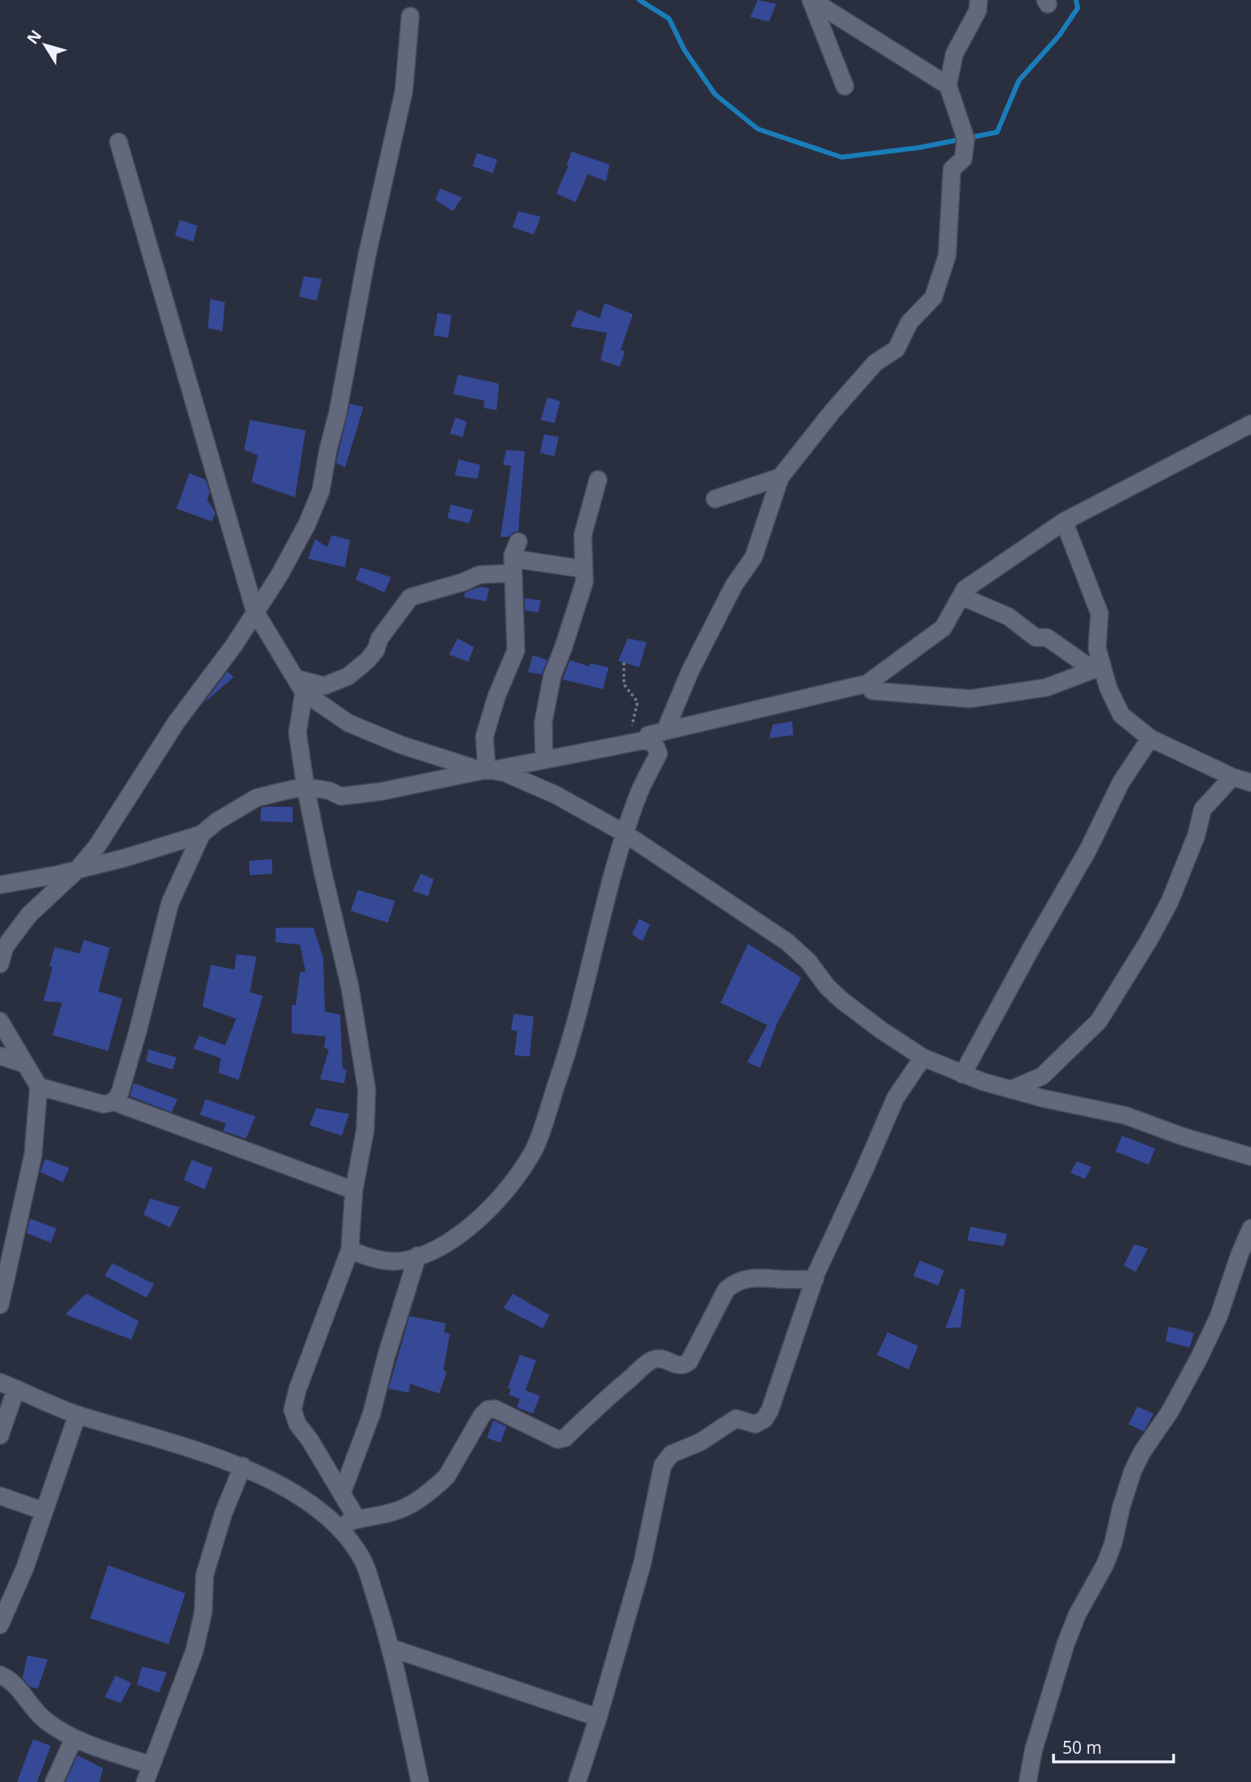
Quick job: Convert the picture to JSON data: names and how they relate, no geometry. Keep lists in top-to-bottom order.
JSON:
{
  "scale_bar": "50 m",
  "north": "top left"
}
